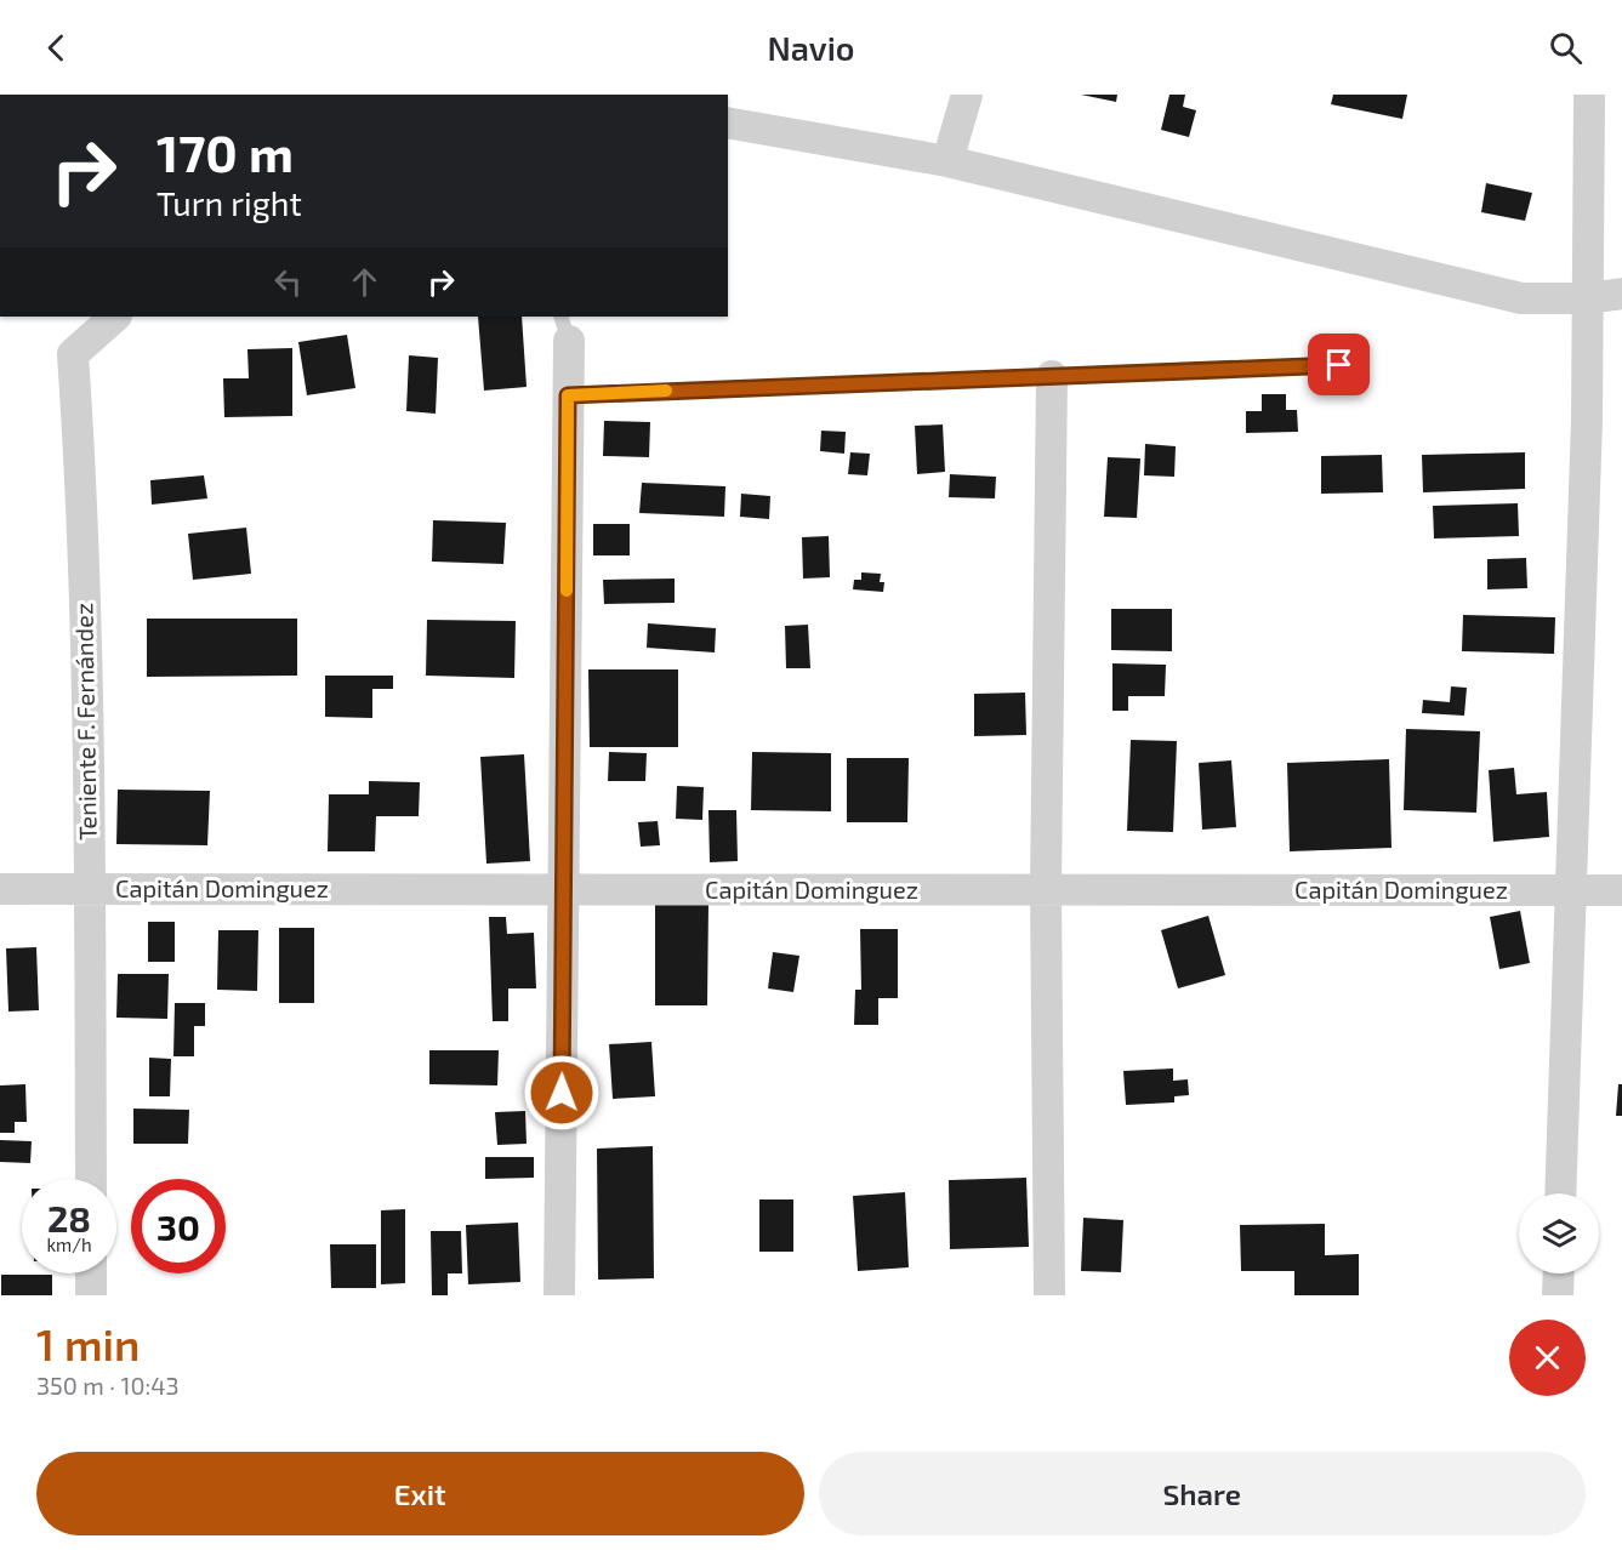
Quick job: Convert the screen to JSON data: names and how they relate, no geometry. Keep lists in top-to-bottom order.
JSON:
{
  "streets": {
    "street": ["Teniente F. Fernández", "Capitán Dominguez"]
  },
  "crossings": [
    ["Teniente F. Fernández", "Capitán Dominguez"]
  ],
  "page": {
    "header": "Navio",
    "turn": ["170 m", "Turn right"],
    "speed": "28 km/h",
    "limit": "30",
    "heading": ["1 min", "350 m · 10:43"],
    "buttons": ["Exit", "Share"]
  }
}
